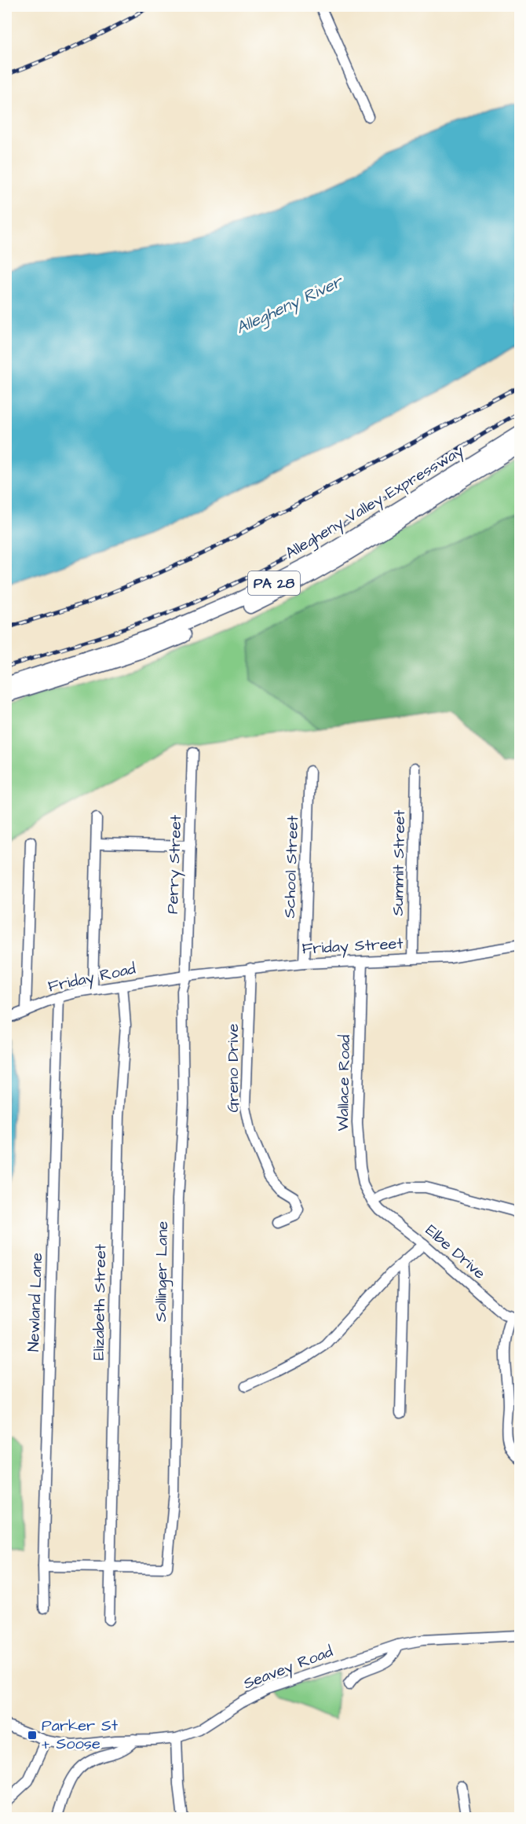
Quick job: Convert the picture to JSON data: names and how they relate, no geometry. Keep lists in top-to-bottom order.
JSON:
{
  "streets": {
    "highway": ["Allegheny Valley Expressway", "PA 28"],
    "street": [
      "Summit Street",
      "Perry Street",
      "School Street",
      "Friday Street",
      "Friday Road",
      "Greno Drive",
      "Wallace Road",
      "Elbe Drive",
      "Sollinger Lane",
      "Newland Lane",
      "Elizabeth Street",
      "Seavey Road"
    ]
  },
  "crossings": [
    ["Summit Street", "Friday Street"],
    ["Perry Street", "Friday Street"],
    ["Perry Street", "Friday Road"],
    ["Perry Street", "Sollinger Lane"],
    ["School Street", "Friday Street"],
    ["Friday Street", "Friday Road"],
    ["Friday Street", "Greno Drive"],
    ["Friday Street", "Wallace Road"],
    ["Friday Street", "Sollinger Lane"],
    ["Friday Road", "Sollinger Lane"],
    ["Friday Road", "Newland Lane"],
    ["Friday Road", "Elizabeth Street"],
    ["Wallace Road", "Elbe Drive"],
    ["Sollinger Lane", "Elizabeth Street"]
  ],
  "water": ["Allegheny River"],
  "places": {
    "transit": ["Parker St + Soose"]
  }
}
